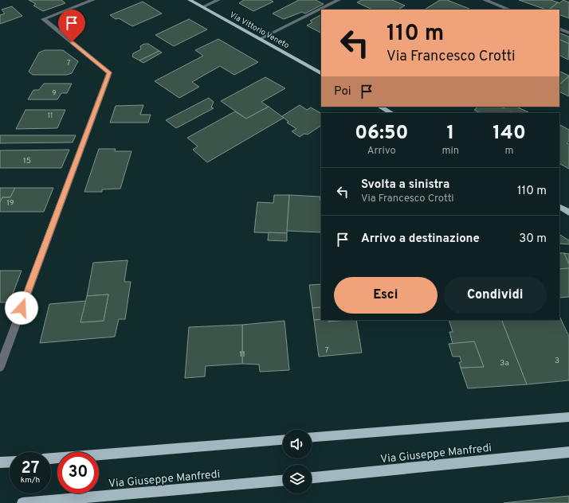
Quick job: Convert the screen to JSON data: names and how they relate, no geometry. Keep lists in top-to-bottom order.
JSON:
{
  "streets": {
    "main road": ["Via Vittorio Veneto", "Via Giuseppe Manfredi"]
  },
  "house_numbers": [
    "7",
    "9",
    "11",
    "15",
    "19",
    "7",
    "11",
    "3",
    "3a"
  ],
  "page": {
    "turn": ["110 m", "Via Francesco Crotti"],
    "then": "Poi",
    "eta": [
      "06:50",
      "Arrivo",
      "1",
      "min",
      "140",
      "m"
    ],
    "list": [
      {
        "name": "Svolta a sinistra",
        "note": "Via Francesco Crotti",
        "value": "110 m"
      },
      {
        "name": "Arrivo a destinazione",
        "value": "30 m"
      }
    ],
    "buttons": ["Esci", "Condividi"],
    "speed": "27 km/h",
    "limit": "30"
  }
}
